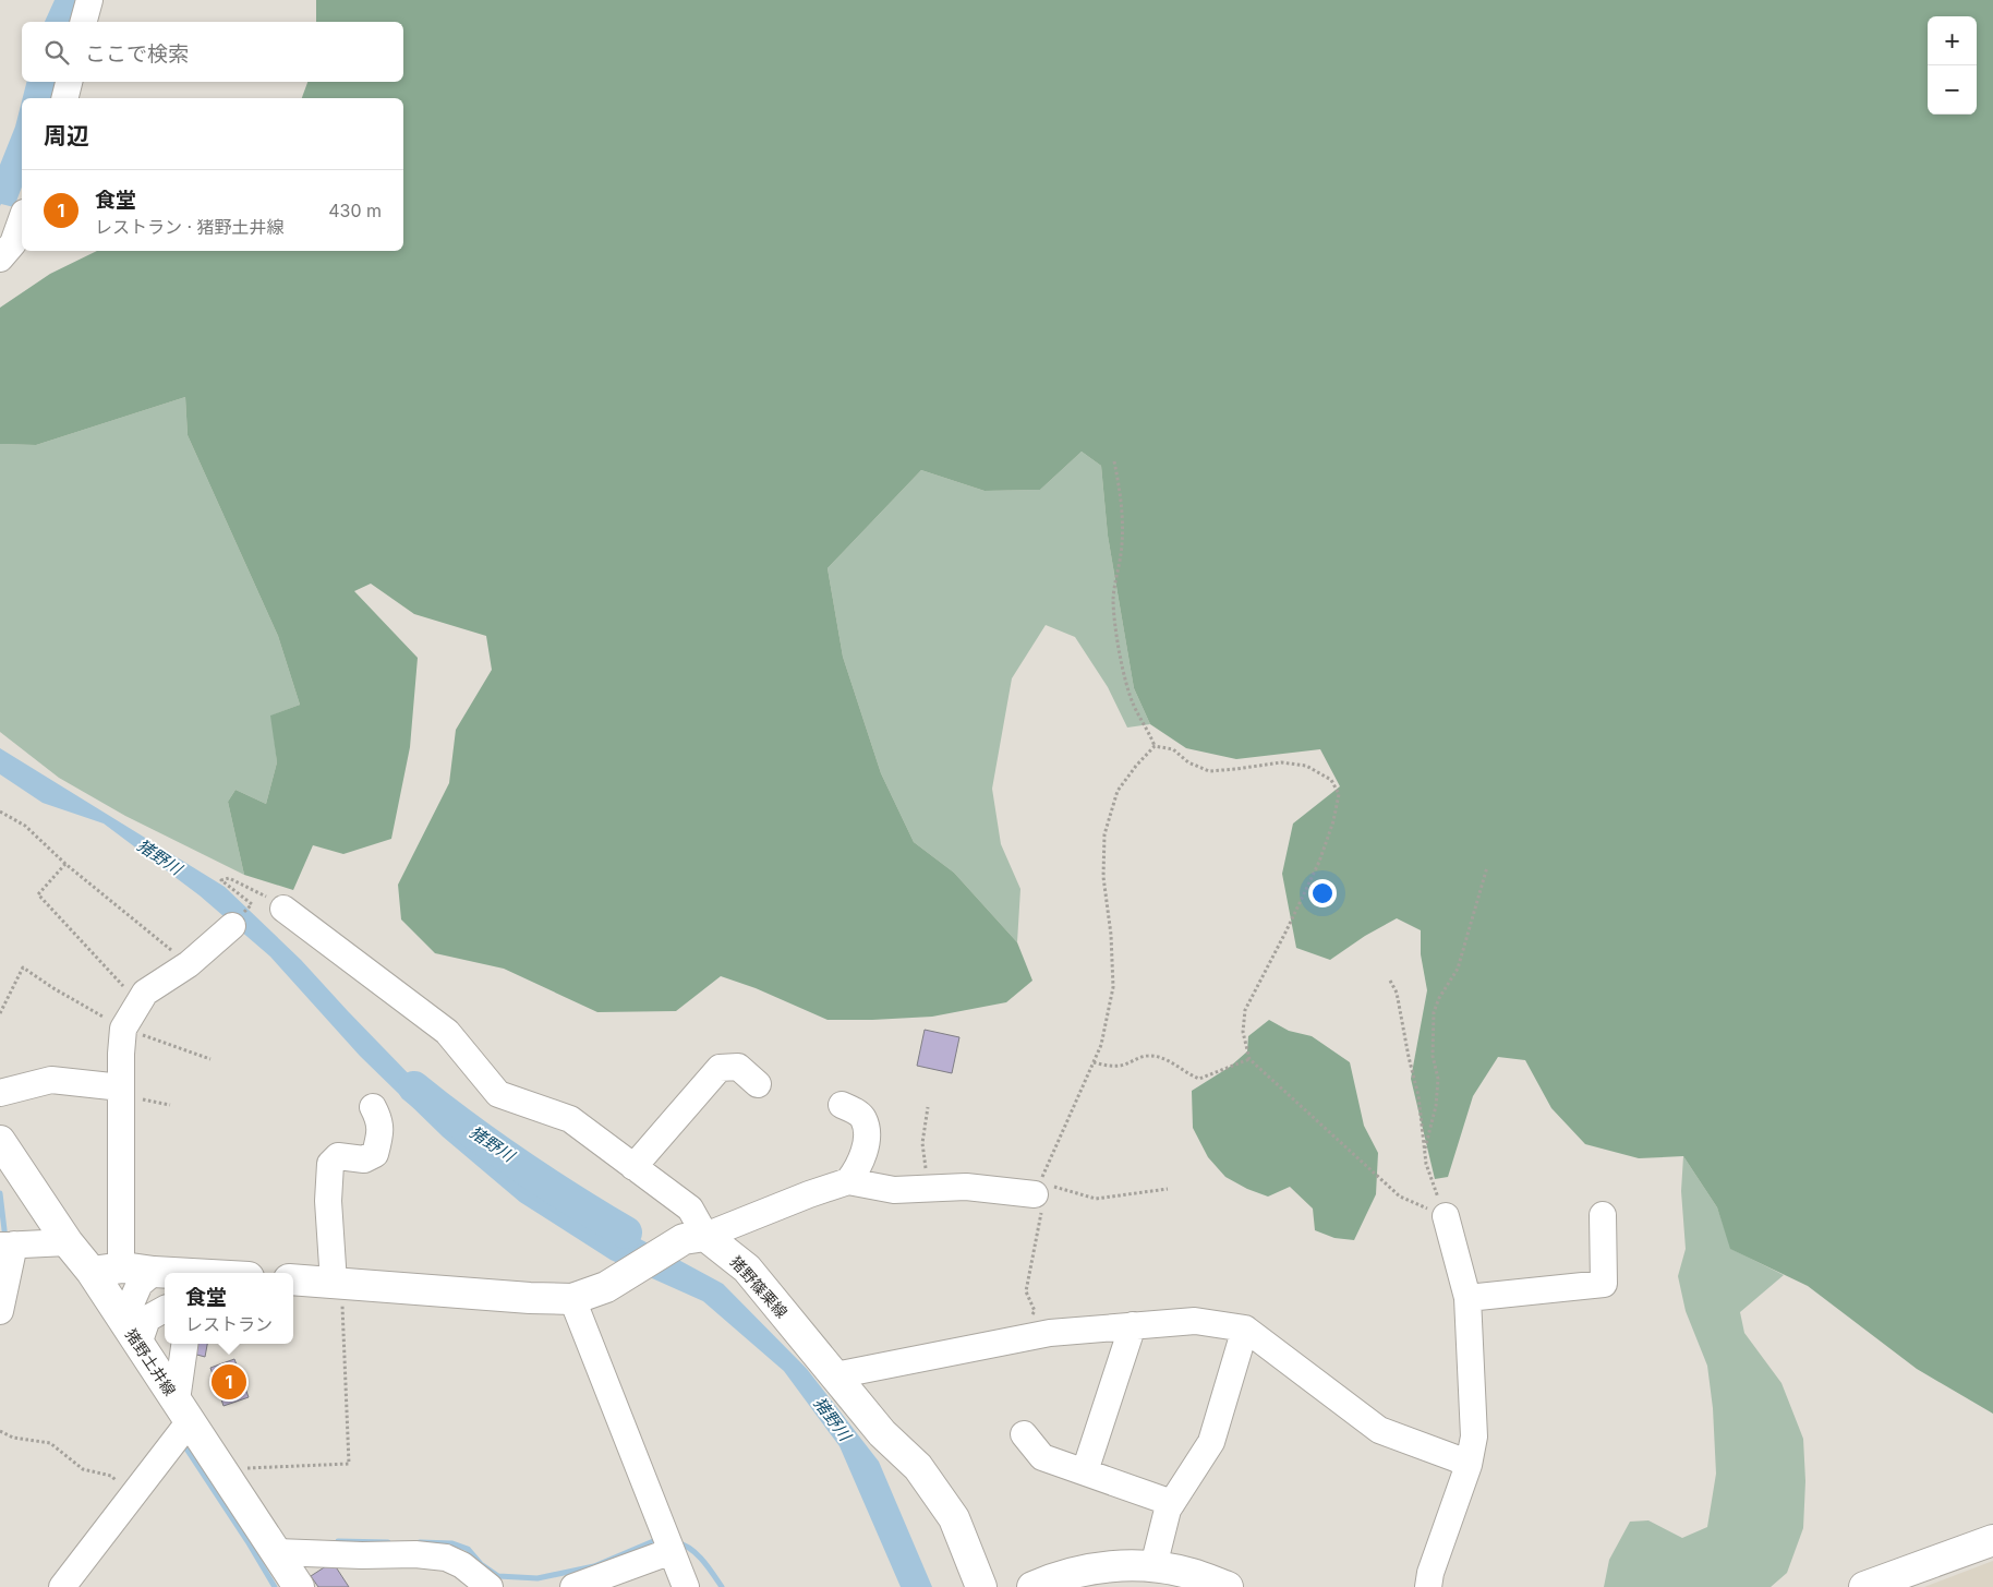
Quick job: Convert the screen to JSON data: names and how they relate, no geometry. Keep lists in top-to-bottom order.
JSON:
{
  "streets": {
    "main road": ["猪野篠栗線", "猪野土井線"]
  },
  "water": ["猪野川"],
  "page": {
    "map_buttons": ["+", "−"],
    "search": "ここで検索",
    "heading": "周辺",
    "list": [
      {
        "mark": "1",
        "name": "食堂",
        "note": "レストラン · 猪野土井線",
        "value": "430 m"
      }
    ],
    "popup": ["食堂", "レストラン"],
    "pins": "1"
  }
}
